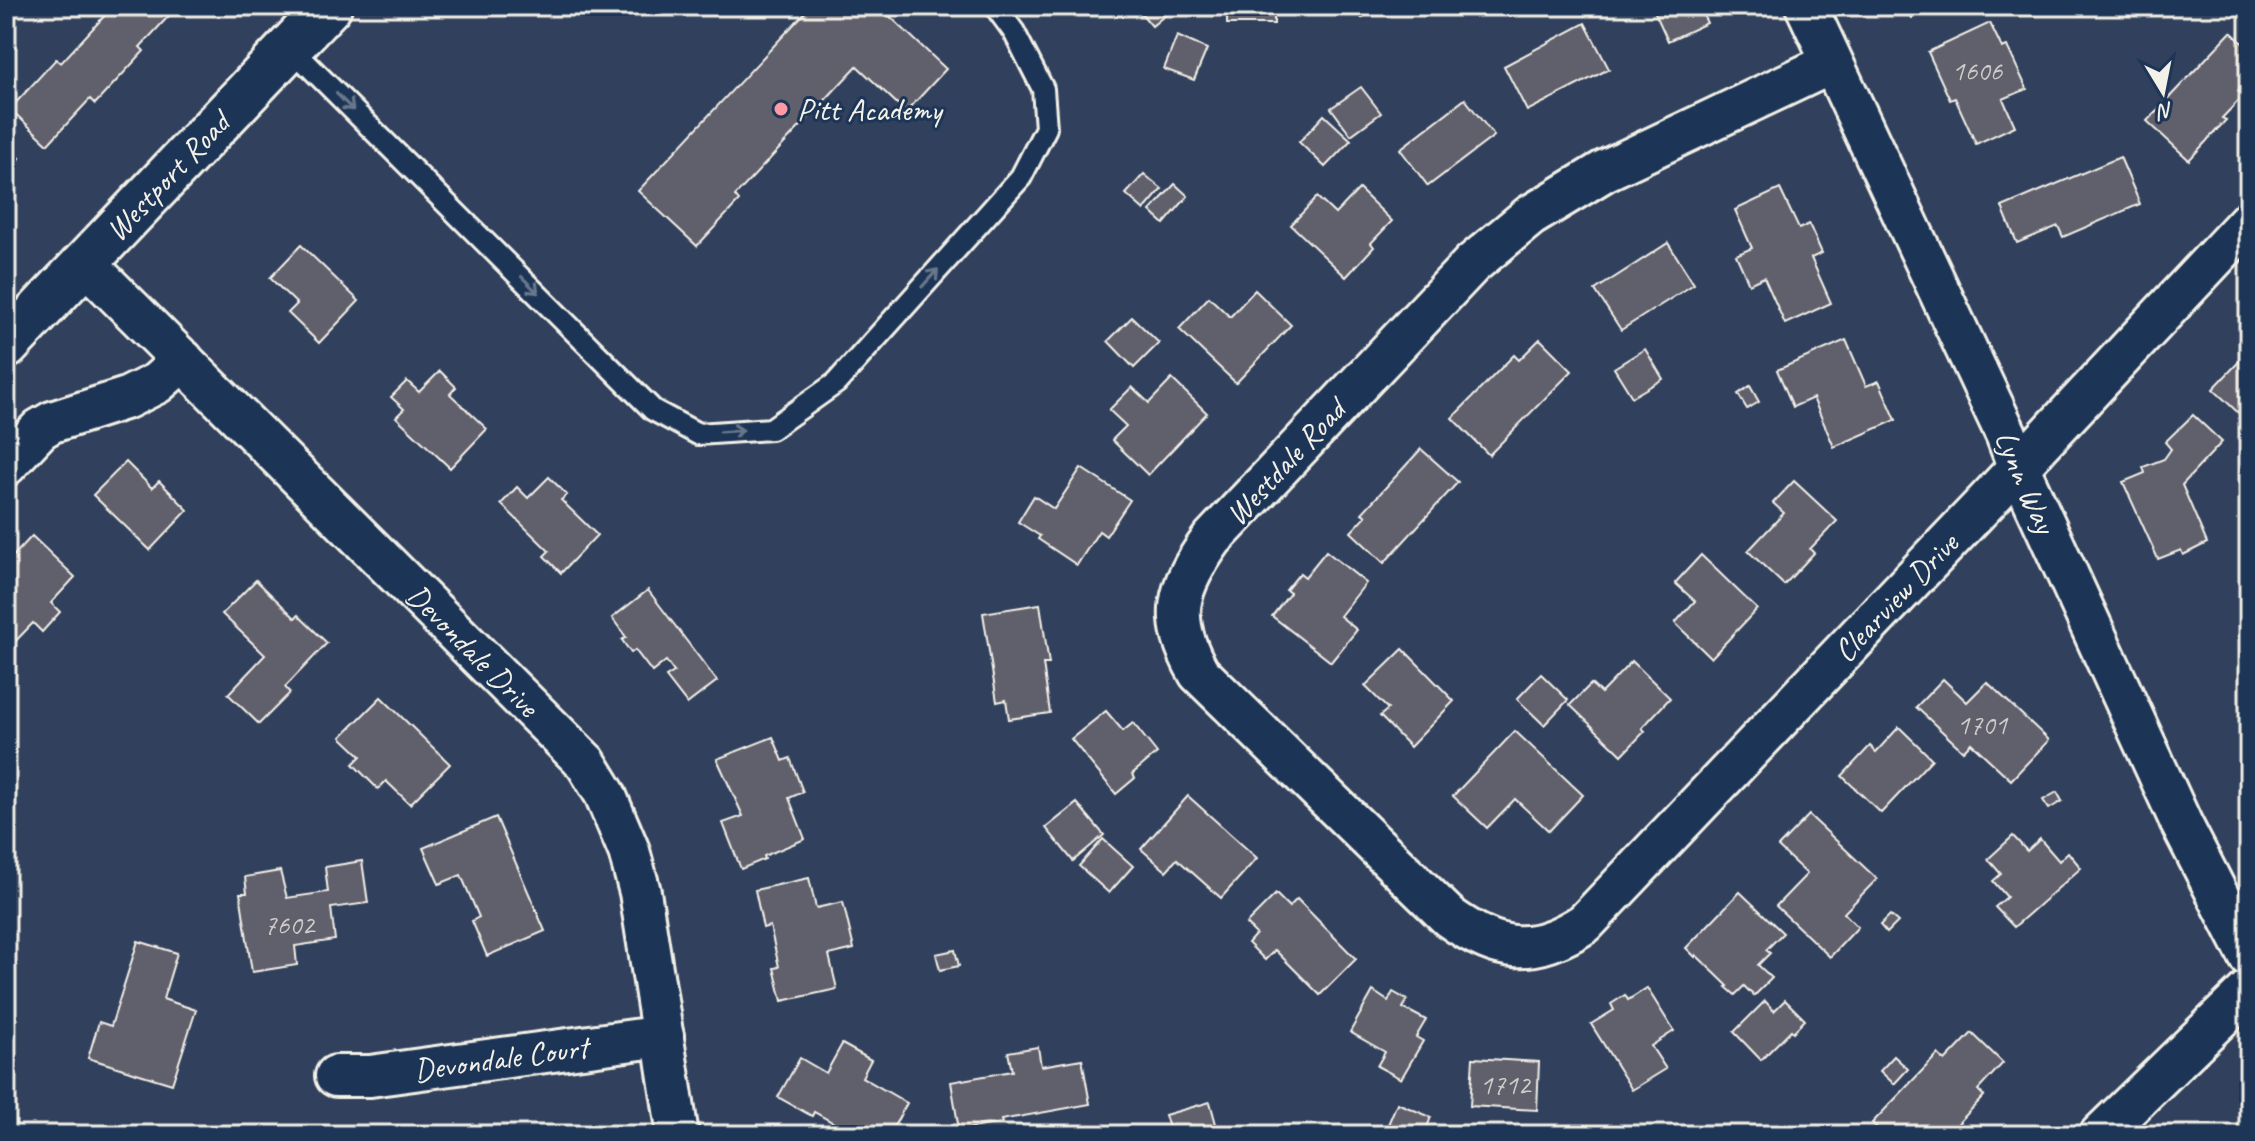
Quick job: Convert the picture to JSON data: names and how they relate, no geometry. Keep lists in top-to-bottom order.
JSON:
{
  "streets": {
    "main road": ["Westport Road"],
    "street": [
      "Westdale Road",
      "Lynn Way",
      "Clearview Drive",
      "Devondale Drive",
      "Devondale Court"
    ]
  },
  "crossings": [
    ["Westport Road", "Devondale Drive"],
    ["Westdale Road", "Lynn Way"],
    ["Westdale Road", "Clearview Drive"],
    ["Lynn Way", "Clearview Drive"],
    ["Devondale Drive", "Devondale Court"]
  ],
  "places": ["Pitt Academy"],
  "house_numbers": [
    "1606",
    "1701",
    "7602",
    "1712"
  ],
  "north": "bottom"
}
